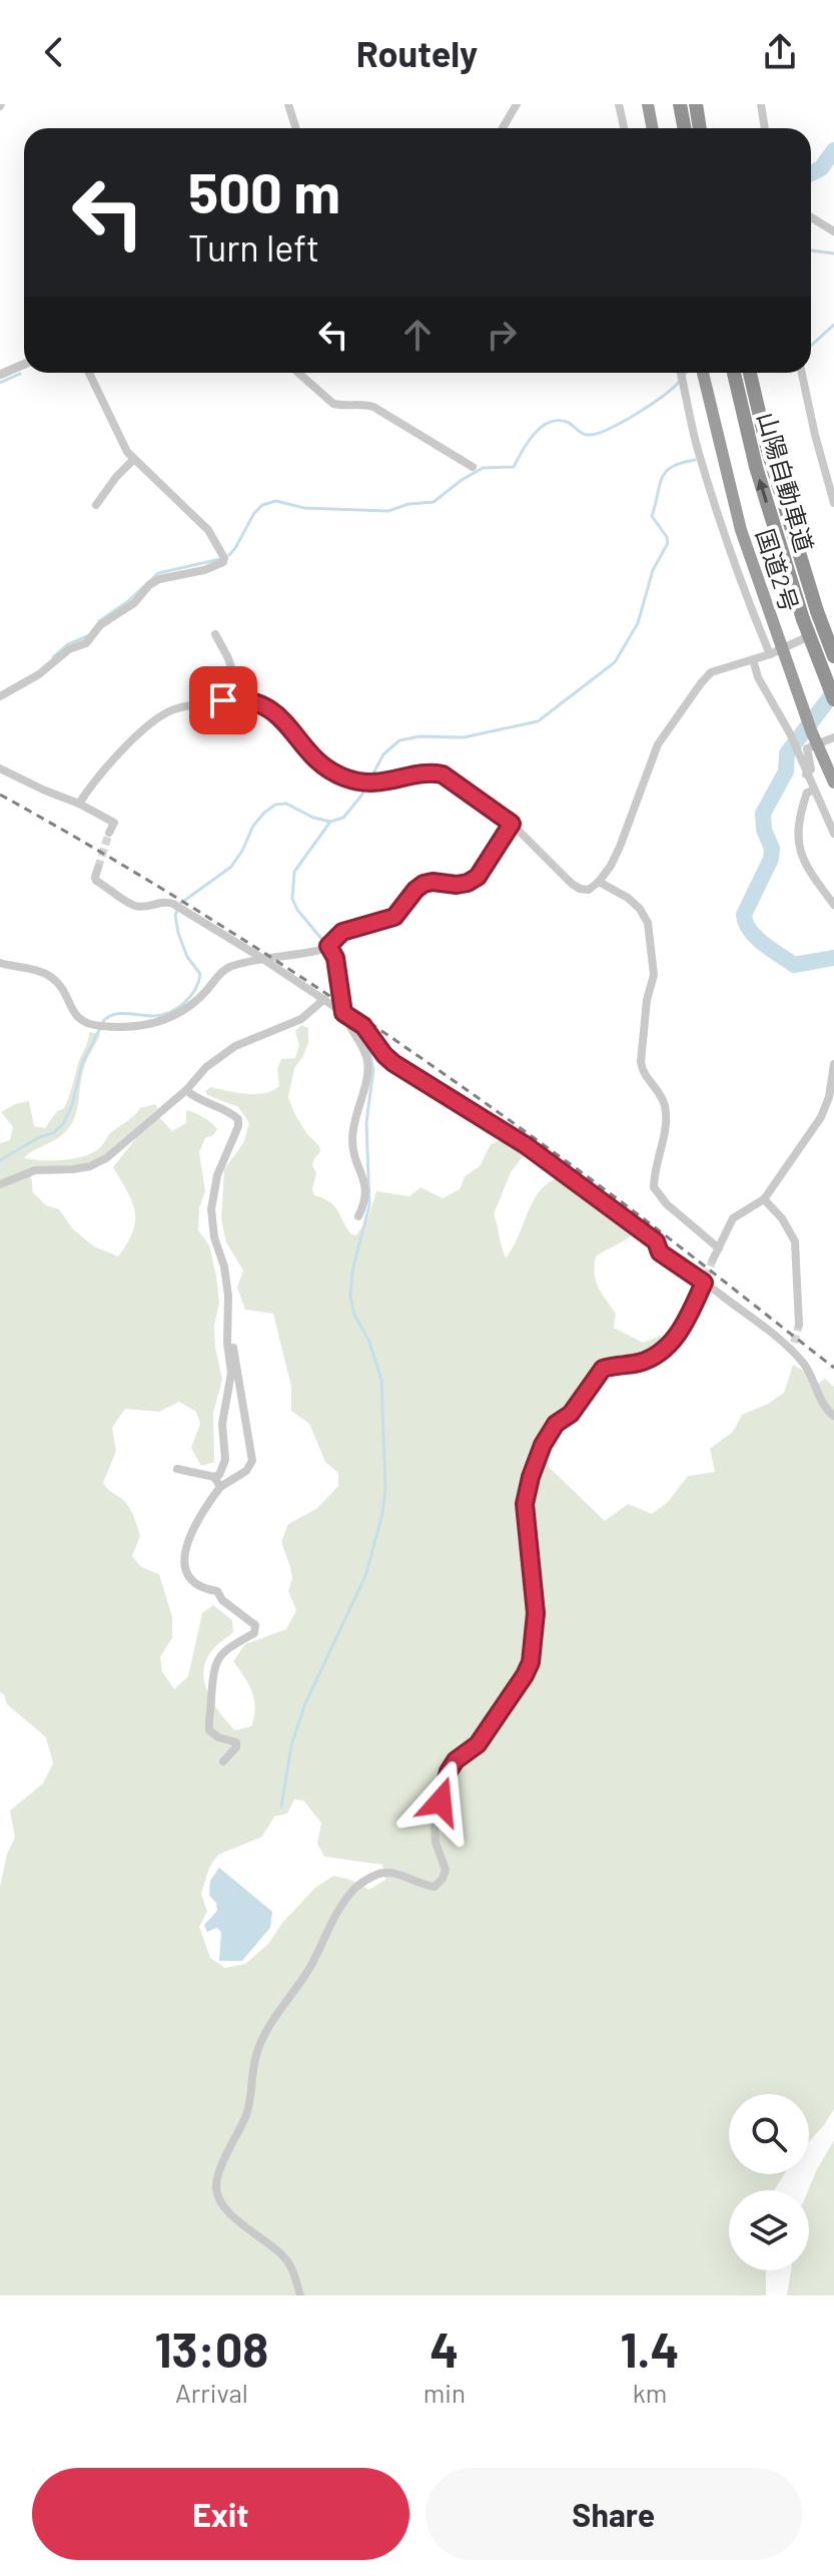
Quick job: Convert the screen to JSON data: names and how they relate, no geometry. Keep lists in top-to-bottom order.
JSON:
{
  "streets": {
    "highway": ["山陽自動車道", "国道2号"]
  },
  "page": {
    "header": "Routely",
    "turn": ["500 m", "Turn left"],
    "eta": [
      "13:08",
      "Arrival",
      "4",
      "min",
      "1.4",
      "km"
    ],
    "buttons": ["Exit", "Share"]
  }
}
